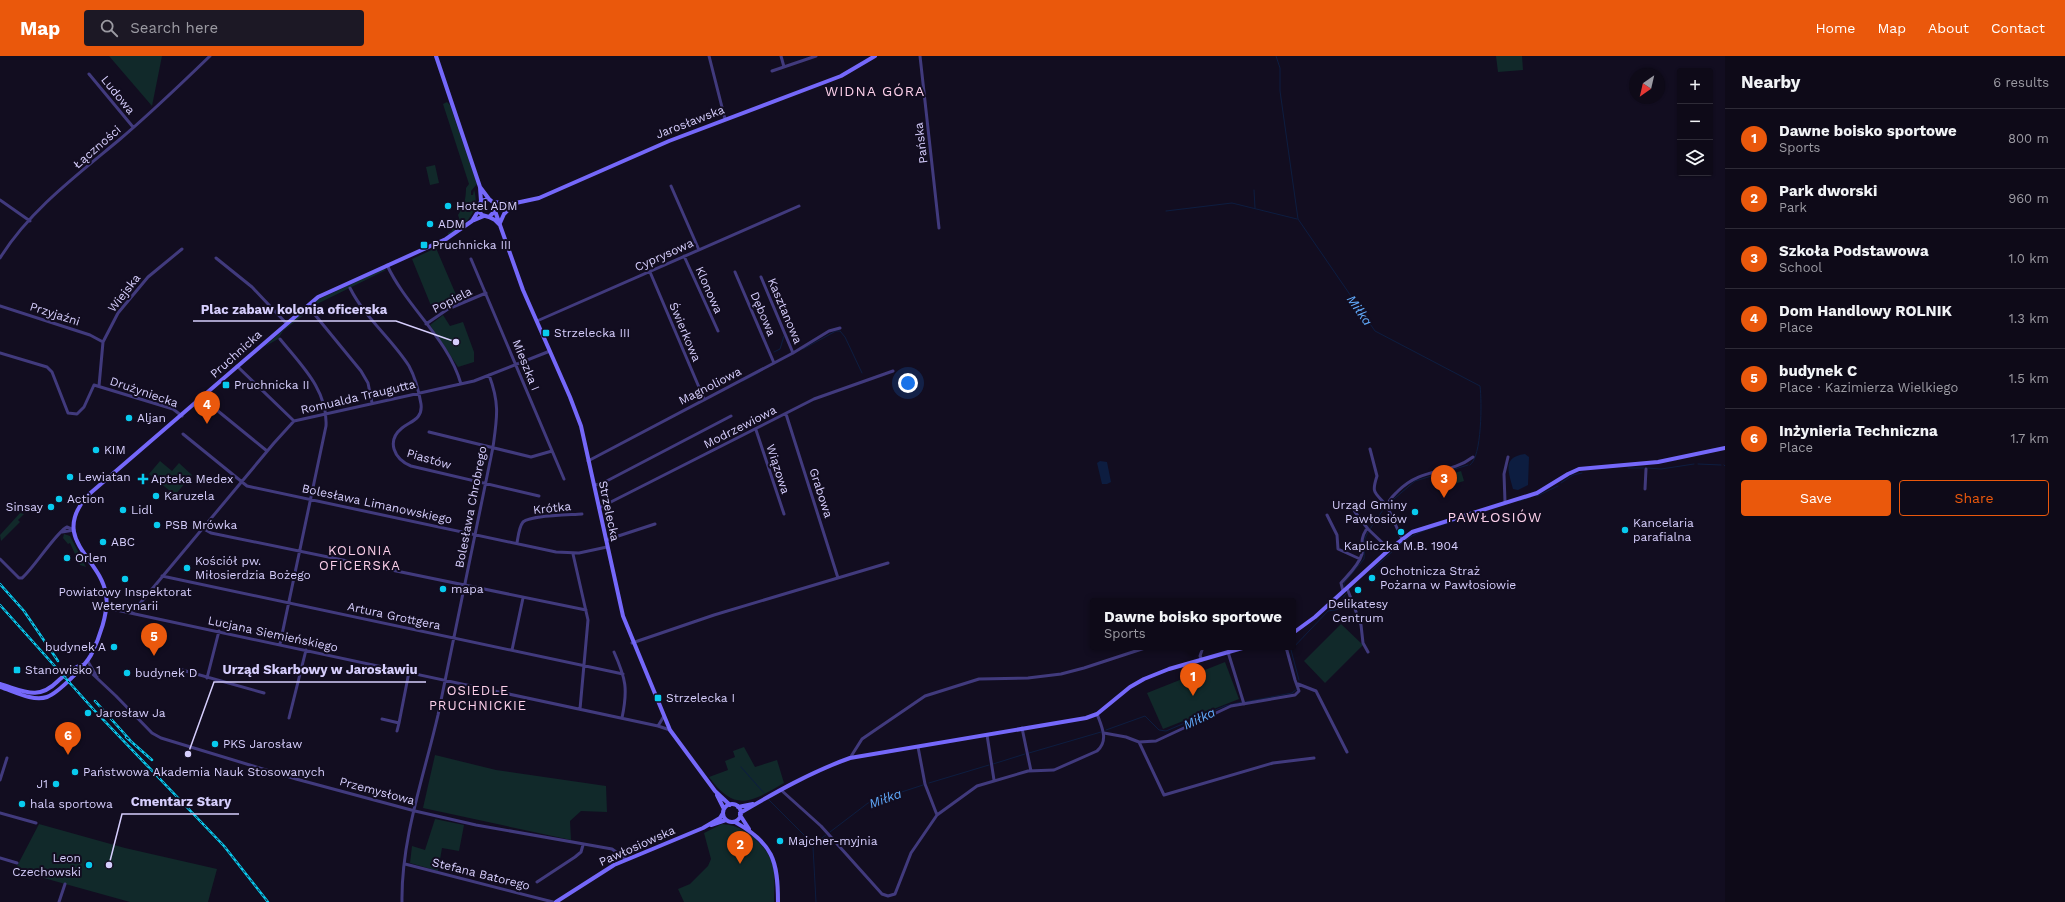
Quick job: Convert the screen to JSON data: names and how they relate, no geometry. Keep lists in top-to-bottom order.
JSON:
{
  "streets": {
    "street": [
      "Ludowa",
      "Jarosławska",
      "Pańska",
      "Łączności",
      "Cyprysowa",
      "Klonowa",
      "Wiejska",
      "Popiela",
      "Kasztanowa",
      "Przyjaźni",
      "Dębowa",
      "Świerkowa",
      "Pruchnicka",
      "Mieszka I",
      "Magnoliowa",
      "Drużyniecka",
      "Romualda Traugutta",
      "Modrzewiowa",
      "Piastów",
      "Wiązowa",
      "Grabowa",
      "Bolesława Limanowskiego",
      "Bolesława Chrobrego",
      "Krótka",
      "Strzelecka",
      "Artura Grottgera",
      "Lucjana Siemieńskiego",
      "Przemysłowa",
      "Pawłosiowska",
      "Stefana Batorego"
    ]
  },
  "crossings": [
    ["Ludowa", "Łączności"],
    ["Jarosławska", "Pruchnicka"],
    ["Jarosławska", "Strzelecka"],
    ["Cyprysowa", "Klonowa"],
    ["Cyprysowa", "Świerkowa"],
    ["Cyprysowa", "Strzelecka"],
    ["Wiejska", "Przyjaźni"],
    ["Wiejska", "Drużyniecka"],
    ["Popiela", "Mieszka I"],
    ["Kasztanowa", "Magnoliowa"],
    ["Dębowa", "Magnoliowa"],
    ["Świerkowa", "Magnoliowa"],
    ["Pruchnicka", "Drużyniecka"],
    ["Pruchnicka", "Strzelecka"],
    ["Pruchnicka", "Lucjana Siemieńskiego"],
    ["Mieszka I", "Romualda Traugutta"],
    ["Magnoliowa", "Strzelecka"],
    ["Romualda Traugutta", "Piastów"],
    ["Romualda Traugutta", "Bolesława Limanowskiego"],
    ["Romualda Traugutta", "Bolesława Chrobrego"],
    ["Romualda Traugutta", "Strzelecka"],
    ["Romualda Traugutta", "Artura Grottgera"],
    ["Romualda Traugutta", "Lucjana Siemieńskiego"],
    ["Modrzewiowa", "Wiązowa"],
    ["Modrzewiowa", "Grabowa"],
    ["Modrzewiowa", "Strzelecka"],
    ["Piastów", "Bolesława Chrobrego"],
    ["Bolesława Limanowskiego", "Bolesława Chrobrego"],
    ["Bolesława Limanowskiego", "Krótka"],
    ["Bolesława Limanowskiego", "Strzelecka"],
    ["Bolesława Chrobrego", "Artura Grottgera"],
    ["Bolesława Chrobrego", "Lucjana Siemieńskiego"],
    ["Bolesława Chrobrego", "Przemysłowa"],
    ["Bolesława Chrobrego", "Stefana Batorego"],
    ["Strzelecka", "Lucjana Siemieńskiego"],
    ["Strzelecka", "Pawłosiowska"],
    ["Przemysłowa", "Pawłosiowska"],
    ["Pawłosiowska", "Stefana Batorego"]
  ],
  "districts": [
    "WIDNA GÓRA",
    "PAWŁOSIÓW",
    "KOLONIA OFICERSKA",
    "OSIEDLE PRUCHNICKIE"
  ],
  "water": ["Miłka"],
  "places": {
    "other": [
      "Hotel ADM",
      "ADM",
      "Plac zabaw kolonia oficerska",
      "Aljan",
      "KIM",
      "Lewiatan",
      "Karuzela",
      "Action",
      "Sinsay",
      "Lidl",
      "Urząd Gminy Pawłosiów",
      "PSB Mrówka",
      "Kancelaria parafialna",
      "Kapliczka M.B. 1904",
      "ABC",
      "Orlen",
      "Kościół pw. Miłosierdzia Bożego",
      "Ochotnicza Straż Pożarna w Pawłosiowie",
      "Powiatowy Inspektorat Weterynarii",
      "mapa",
      "Delikatesy Centrum",
      "budynek A",
      "budynek D",
      "Jarosław Ja",
      "PKS Jarosław",
      "Urząd Skarbowy w Jarosławiu",
      "Państwowa Akademia Nauk Stosowanych",
      "J1",
      "hala sportowa",
      "Majcher-myjnia",
      "Leon Czechowski",
      "Cmentarz Stary"
    ],
    "transit": [
      "Pruchnicka III",
      "Strzelecka III",
      "Pruchnicka II",
      "Stanowisko 1",
      "Strzelecka I"
    ],
    "health": ["Apteka Medex"]
  },
  "north": "bottom left",
  "page": {
    "header": "Map",
    "search": "Search here",
    "nav": [
      "Home",
      "Map",
      "About",
      "Contact"
    ],
    "heading": ["Nearby", "6 results"],
    "map_buttons": ["+", "−"],
    "list": [
      {
        "mark": "1",
        "name": "Dawne boisko sportowe",
        "note": "Sports",
        "value": "800 m"
      },
      {
        "mark": "2",
        "name": "Park dworski",
        "note": "Park",
        "value": "960 m"
      },
      {
        "mark": "3",
        "name": "Szkoła Podstawowa",
        "note": "School",
        "value": "1.0 km"
      },
      {
        "mark": "4",
        "name": "Dom Handlowy ROLNIK",
        "note": "Place",
        "value": "1.3 km"
      },
      {
        "mark": "5",
        "name": "budynek C",
        "note": "Place · Kazimierza Wielkiego",
        "value": "1.5 km"
      },
      {
        "mark": "6",
        "name": "Inżynieria Techniczna",
        "note": "Place",
        "value": "1.7 km"
      }
    ],
    "pins": [
      "4",
      "3",
      "5",
      "1",
      "6",
      "2"
    ],
    "buttons": ["Save", "Share"],
    "popup": ["Dawne boisko sportowe", "Sports"]
  }
}
